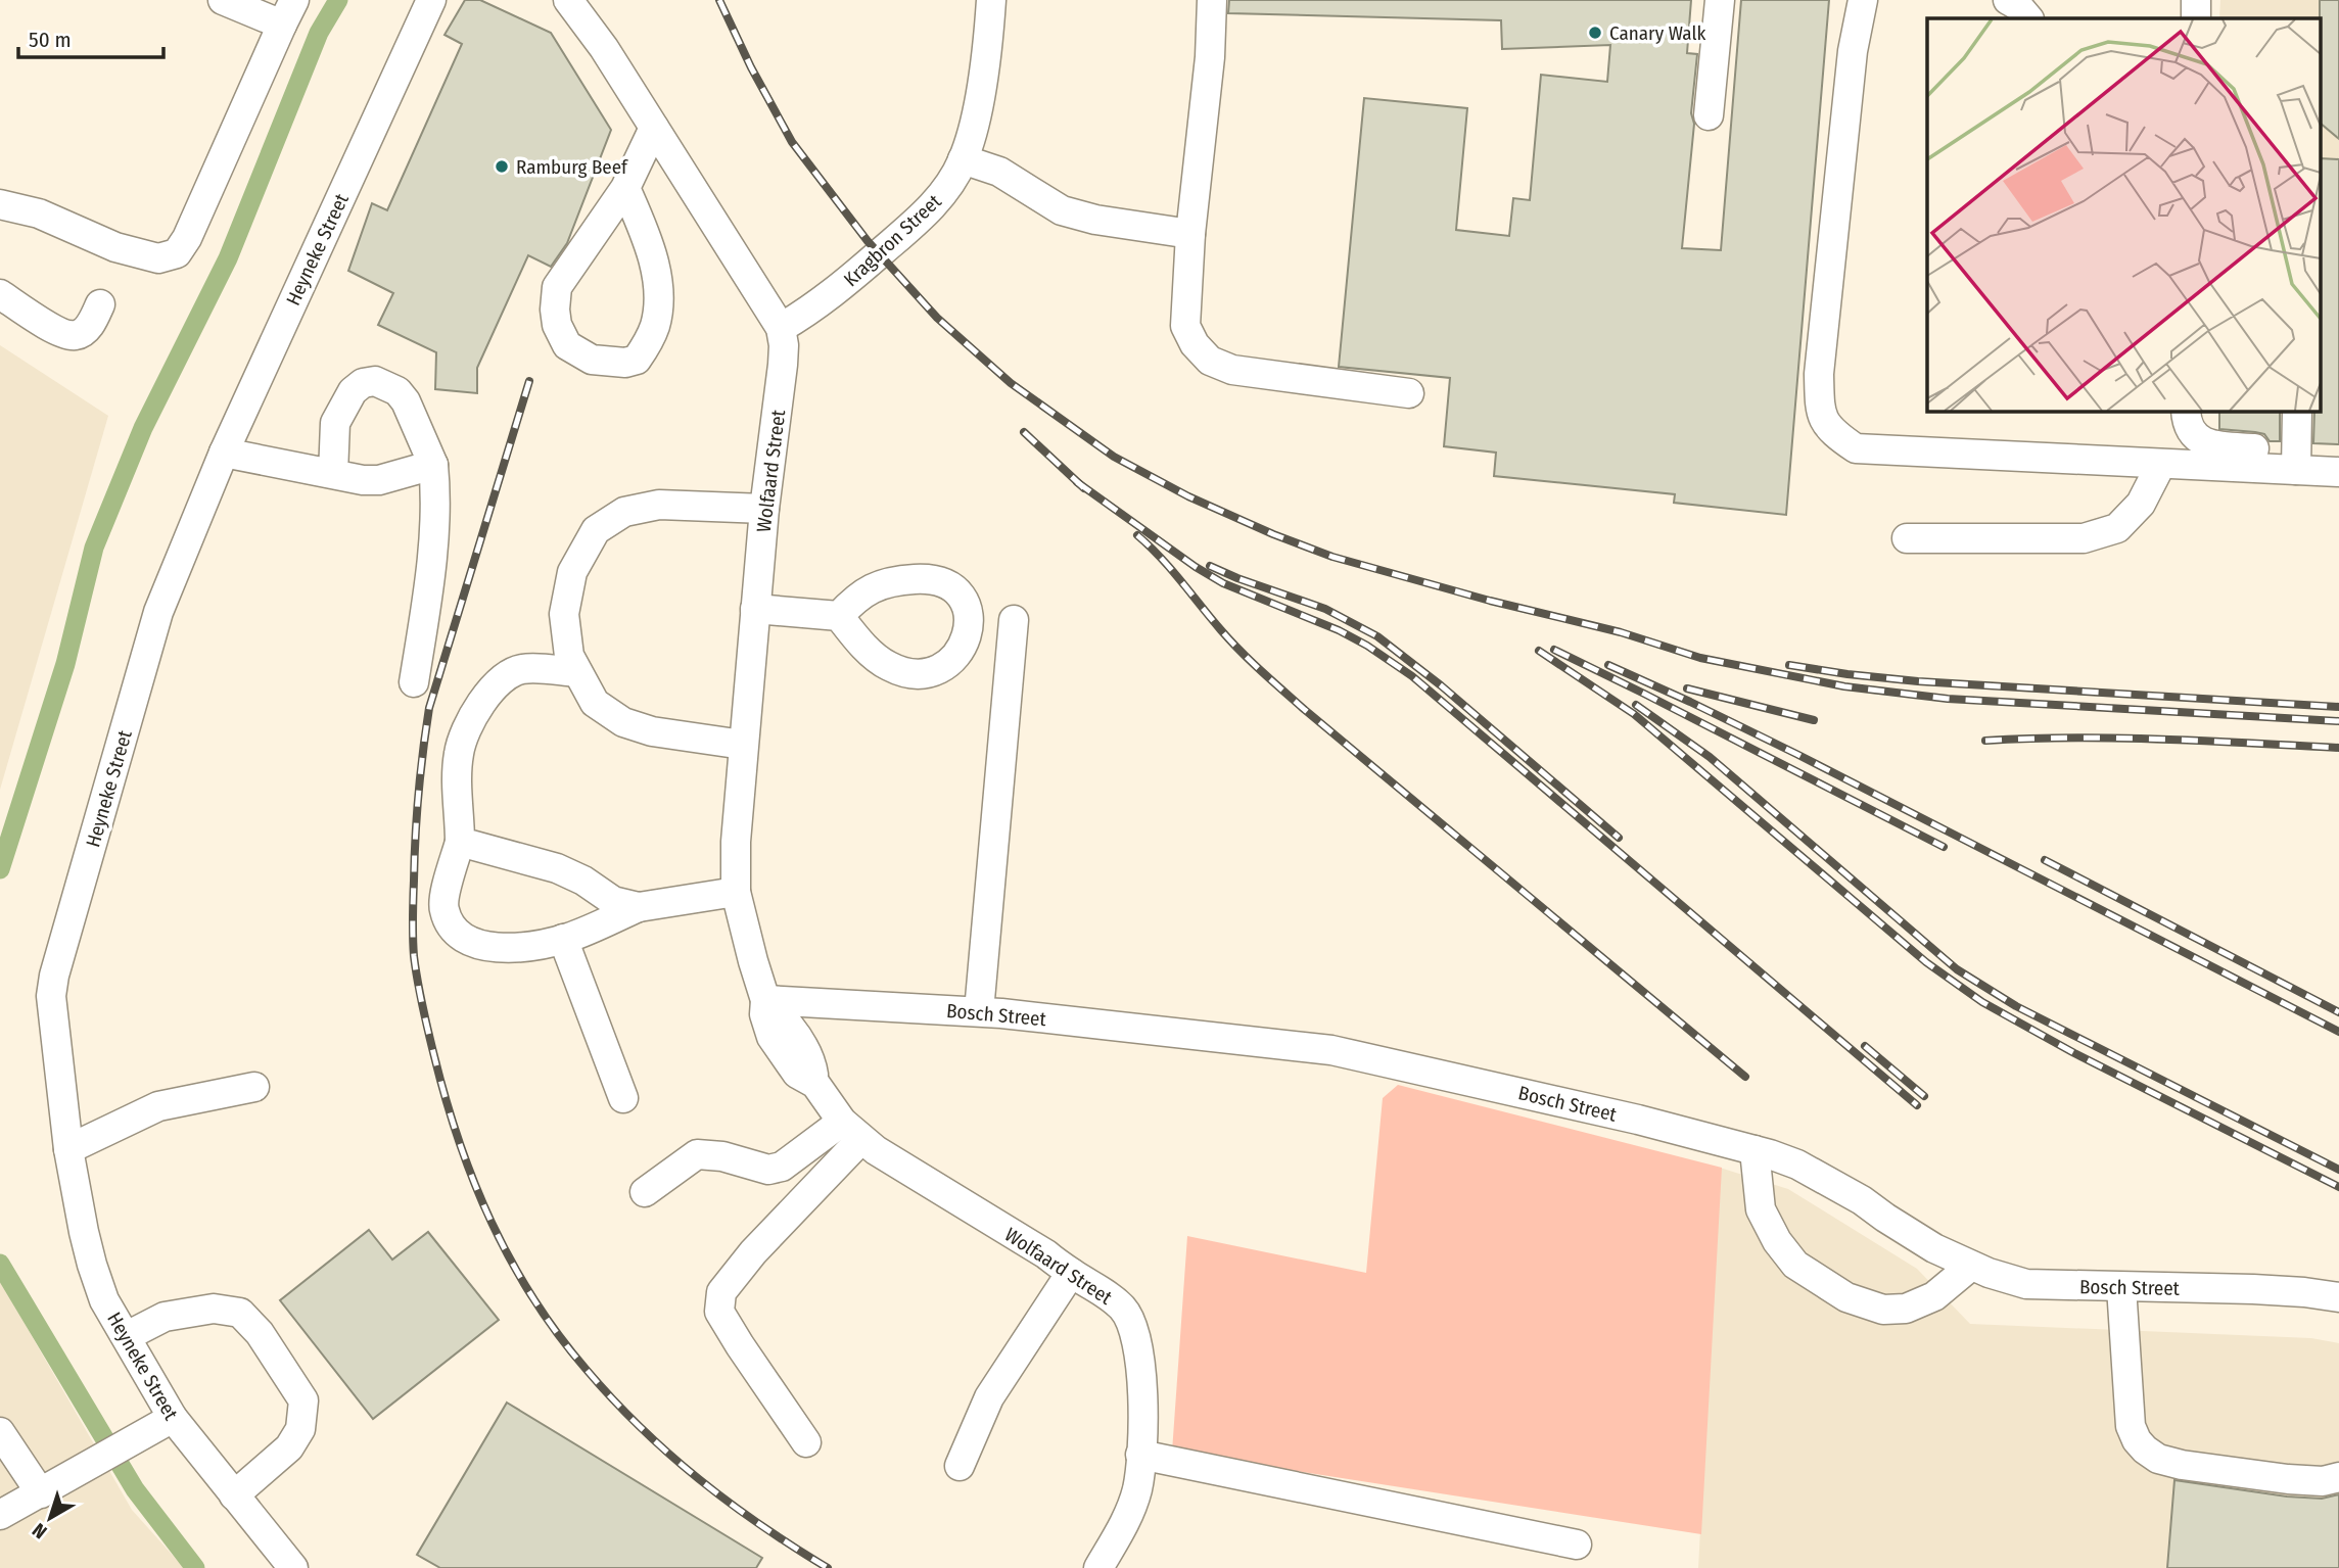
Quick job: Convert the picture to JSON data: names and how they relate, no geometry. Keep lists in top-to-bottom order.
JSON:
{
  "streets": {
    "street": [
      "Kragbron Street",
      "Heyneke Street",
      "Wolfaard Street",
      "Bosch Street"
    ]
  },
  "crossings": [
    ["Kragbron Street", "Wolfaard Street"],
    ["Wolfaard Street", "Bosch Street"]
  ],
  "places": ["Canary Walk", "Ramburg Beef"],
  "scale_bar": "50 m",
  "north": "bottom left"
}
